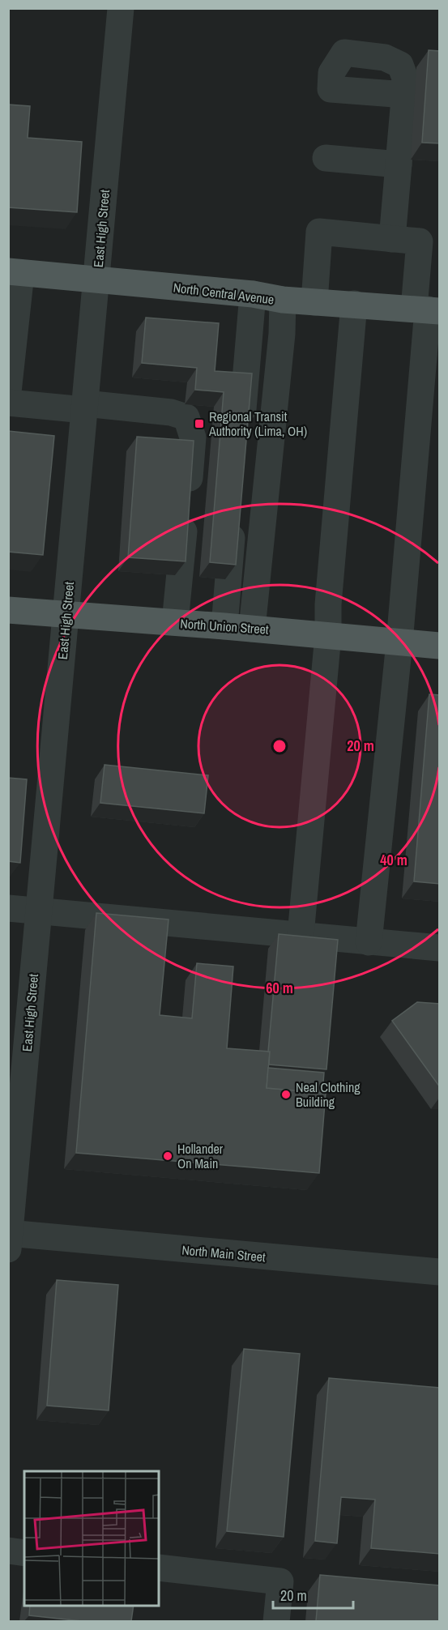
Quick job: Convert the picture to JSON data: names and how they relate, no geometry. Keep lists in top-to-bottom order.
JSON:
{
  "streets": {
    "main road": ["North Central Avenue", "North Union Street"],
    "street": ["East High Street", "North Main Street"]
  },
  "crossings": [
    ["East High Street", "North Central Avenue"],
    ["East High Street", "North Union Street"],
    ["East High Street", "North Main Street"]
  ],
  "places": {
    "transit": ["Regional Transit Authority (Lima, OH)"],
    "other": ["Neal Clothing Building", "Hollander On Main"]
  },
  "scale_bar": "20 m",
  "rings": ["20 m", "40 m", "60 m"]
}
